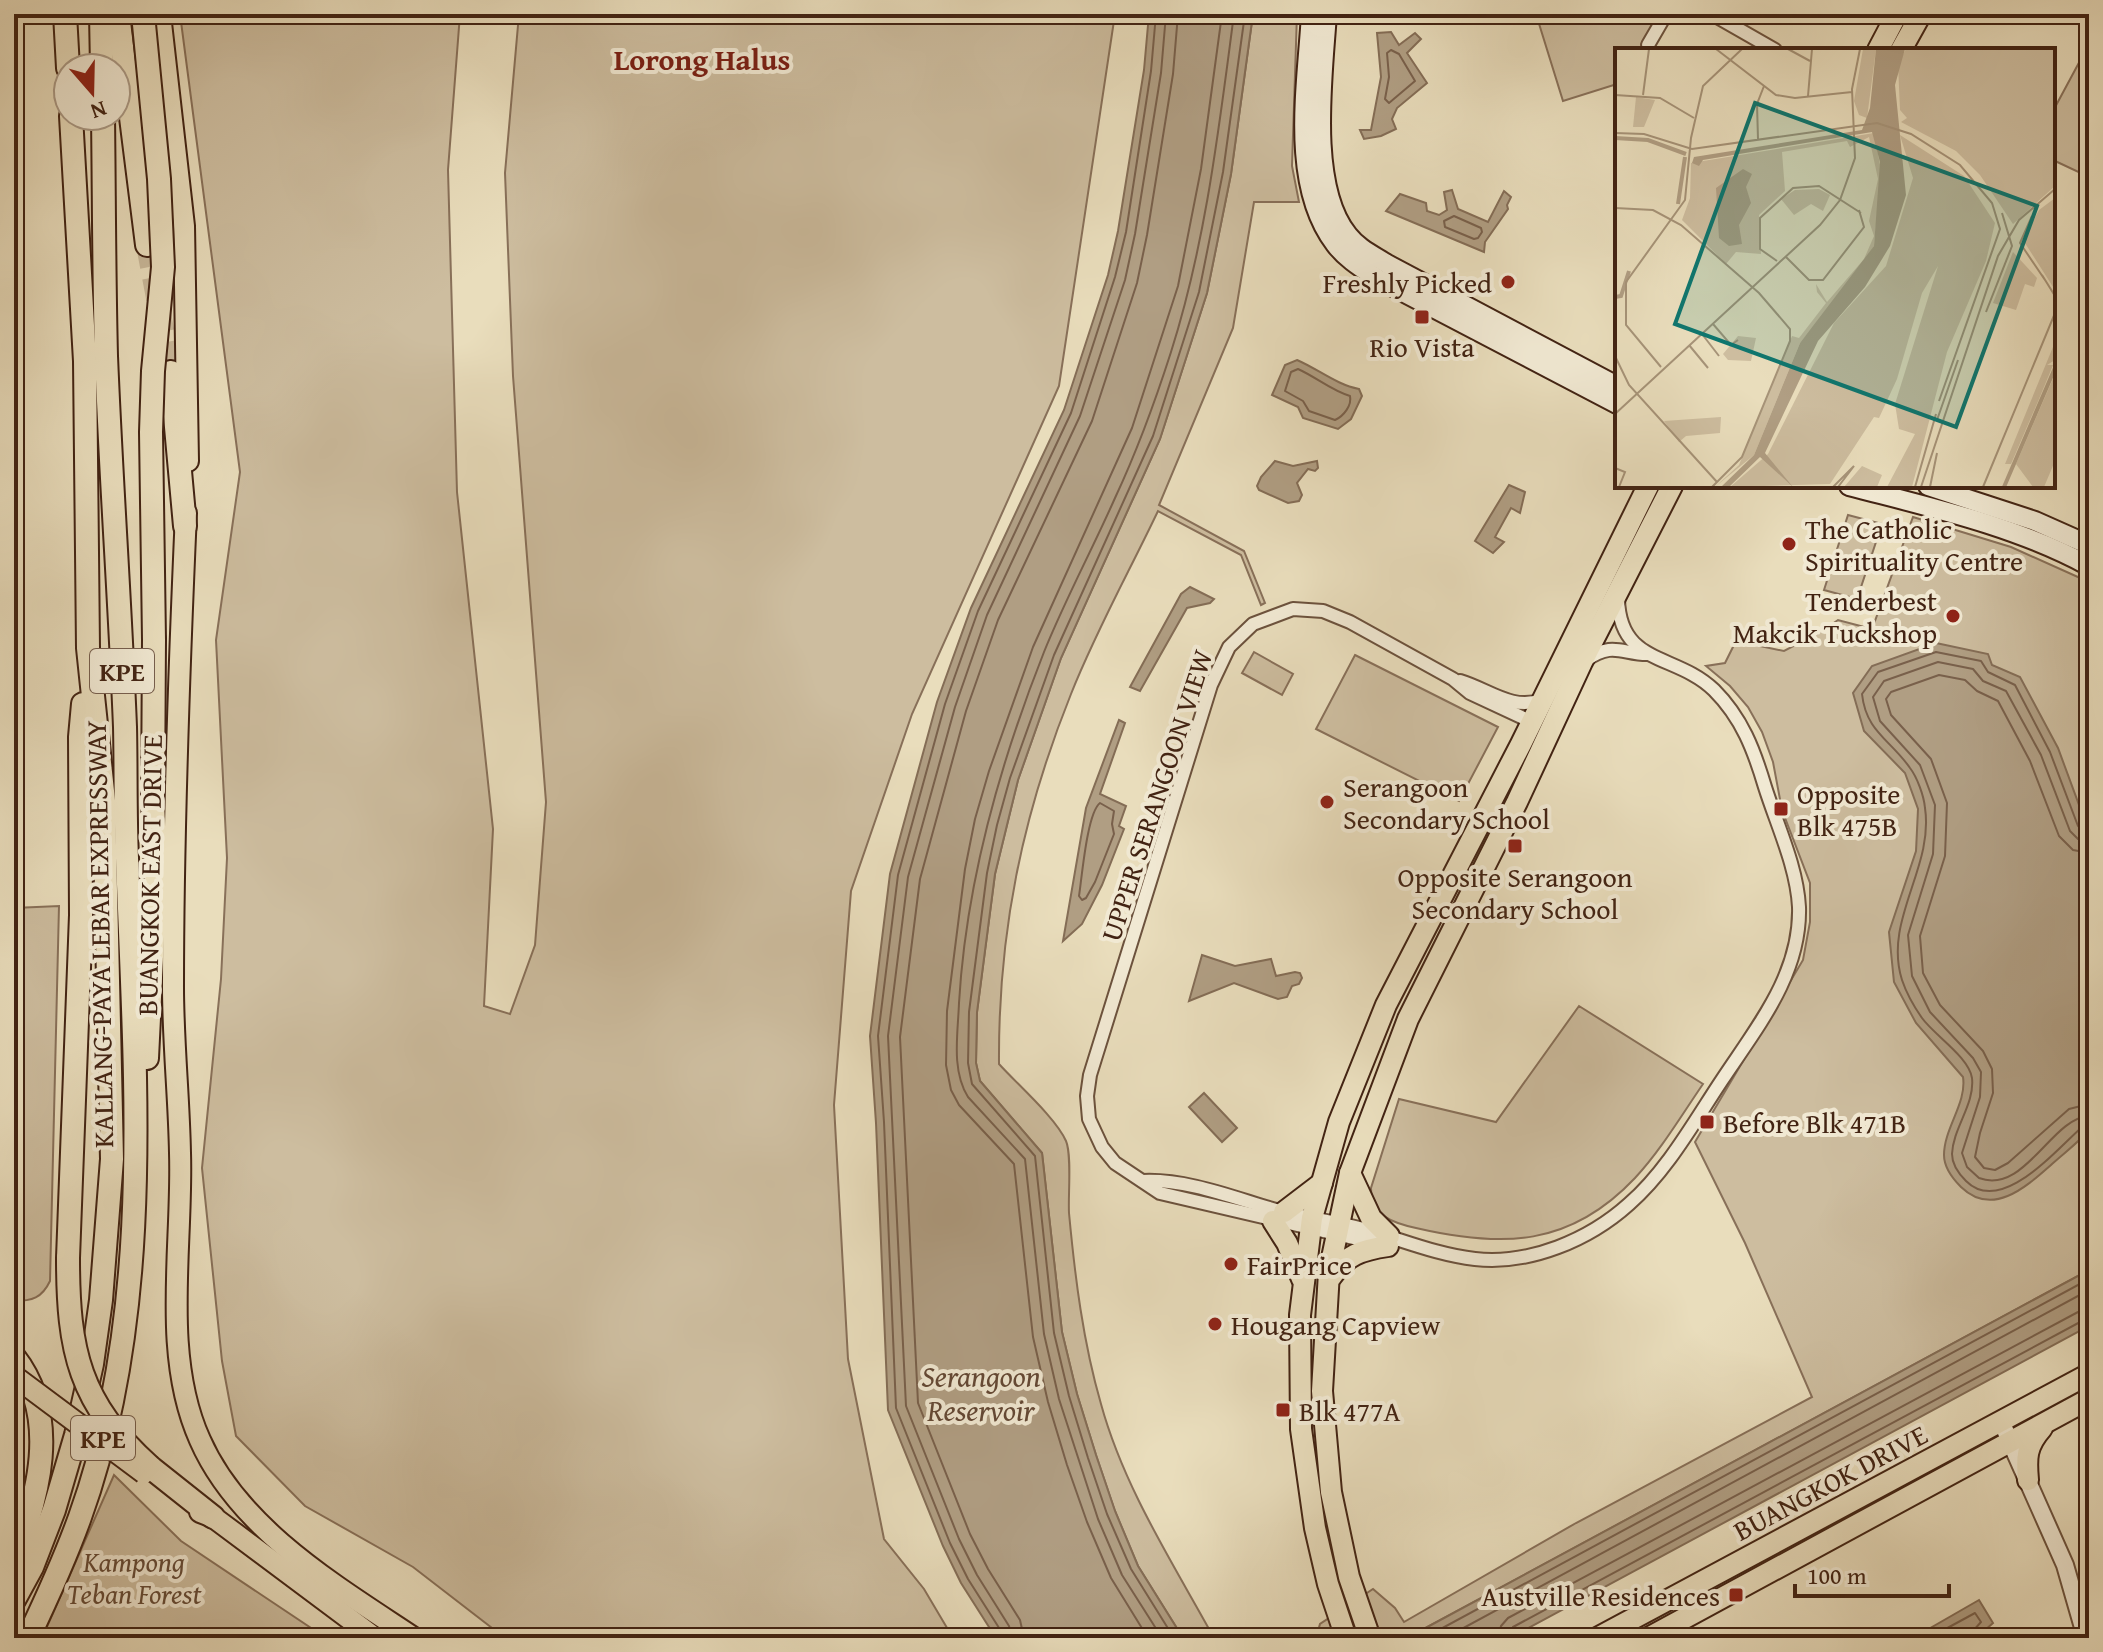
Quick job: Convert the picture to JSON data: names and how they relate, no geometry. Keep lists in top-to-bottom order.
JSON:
{
  "streets": {
    "highway": ["KPE", "KALLANG-PAYA LEBAR EXPRESSWAY"],
    "main road": ["BUANGKOK EAST DRIVE", "BUANGKOK DRIVE"],
    "street": ["UPPER SERANGOON VIEW"]
  },
  "districts": ["Lorong Halus"],
  "water": ["Serangoon Reservoir"],
  "parks": ["Kampong Teban Forest"],
  "places": {
    "other": [
      "Freshly Picked",
      "The Catholic Spirituality Centre",
      "Tenderbest Makcik Tuckshop",
      "Serangoon Secondary School",
      "FairPrice",
      "Hougang Capview"
    ],
    "transit": [
      "Rio Vista",
      "Opposite Blk 475B",
      "Opposite Serangoon Secondary School",
      "Before Blk 471B",
      "Blk 477A",
      "Austville Residences"
    ]
  },
  "scale_bar": "100 m",
  "north": "bottom"
}
